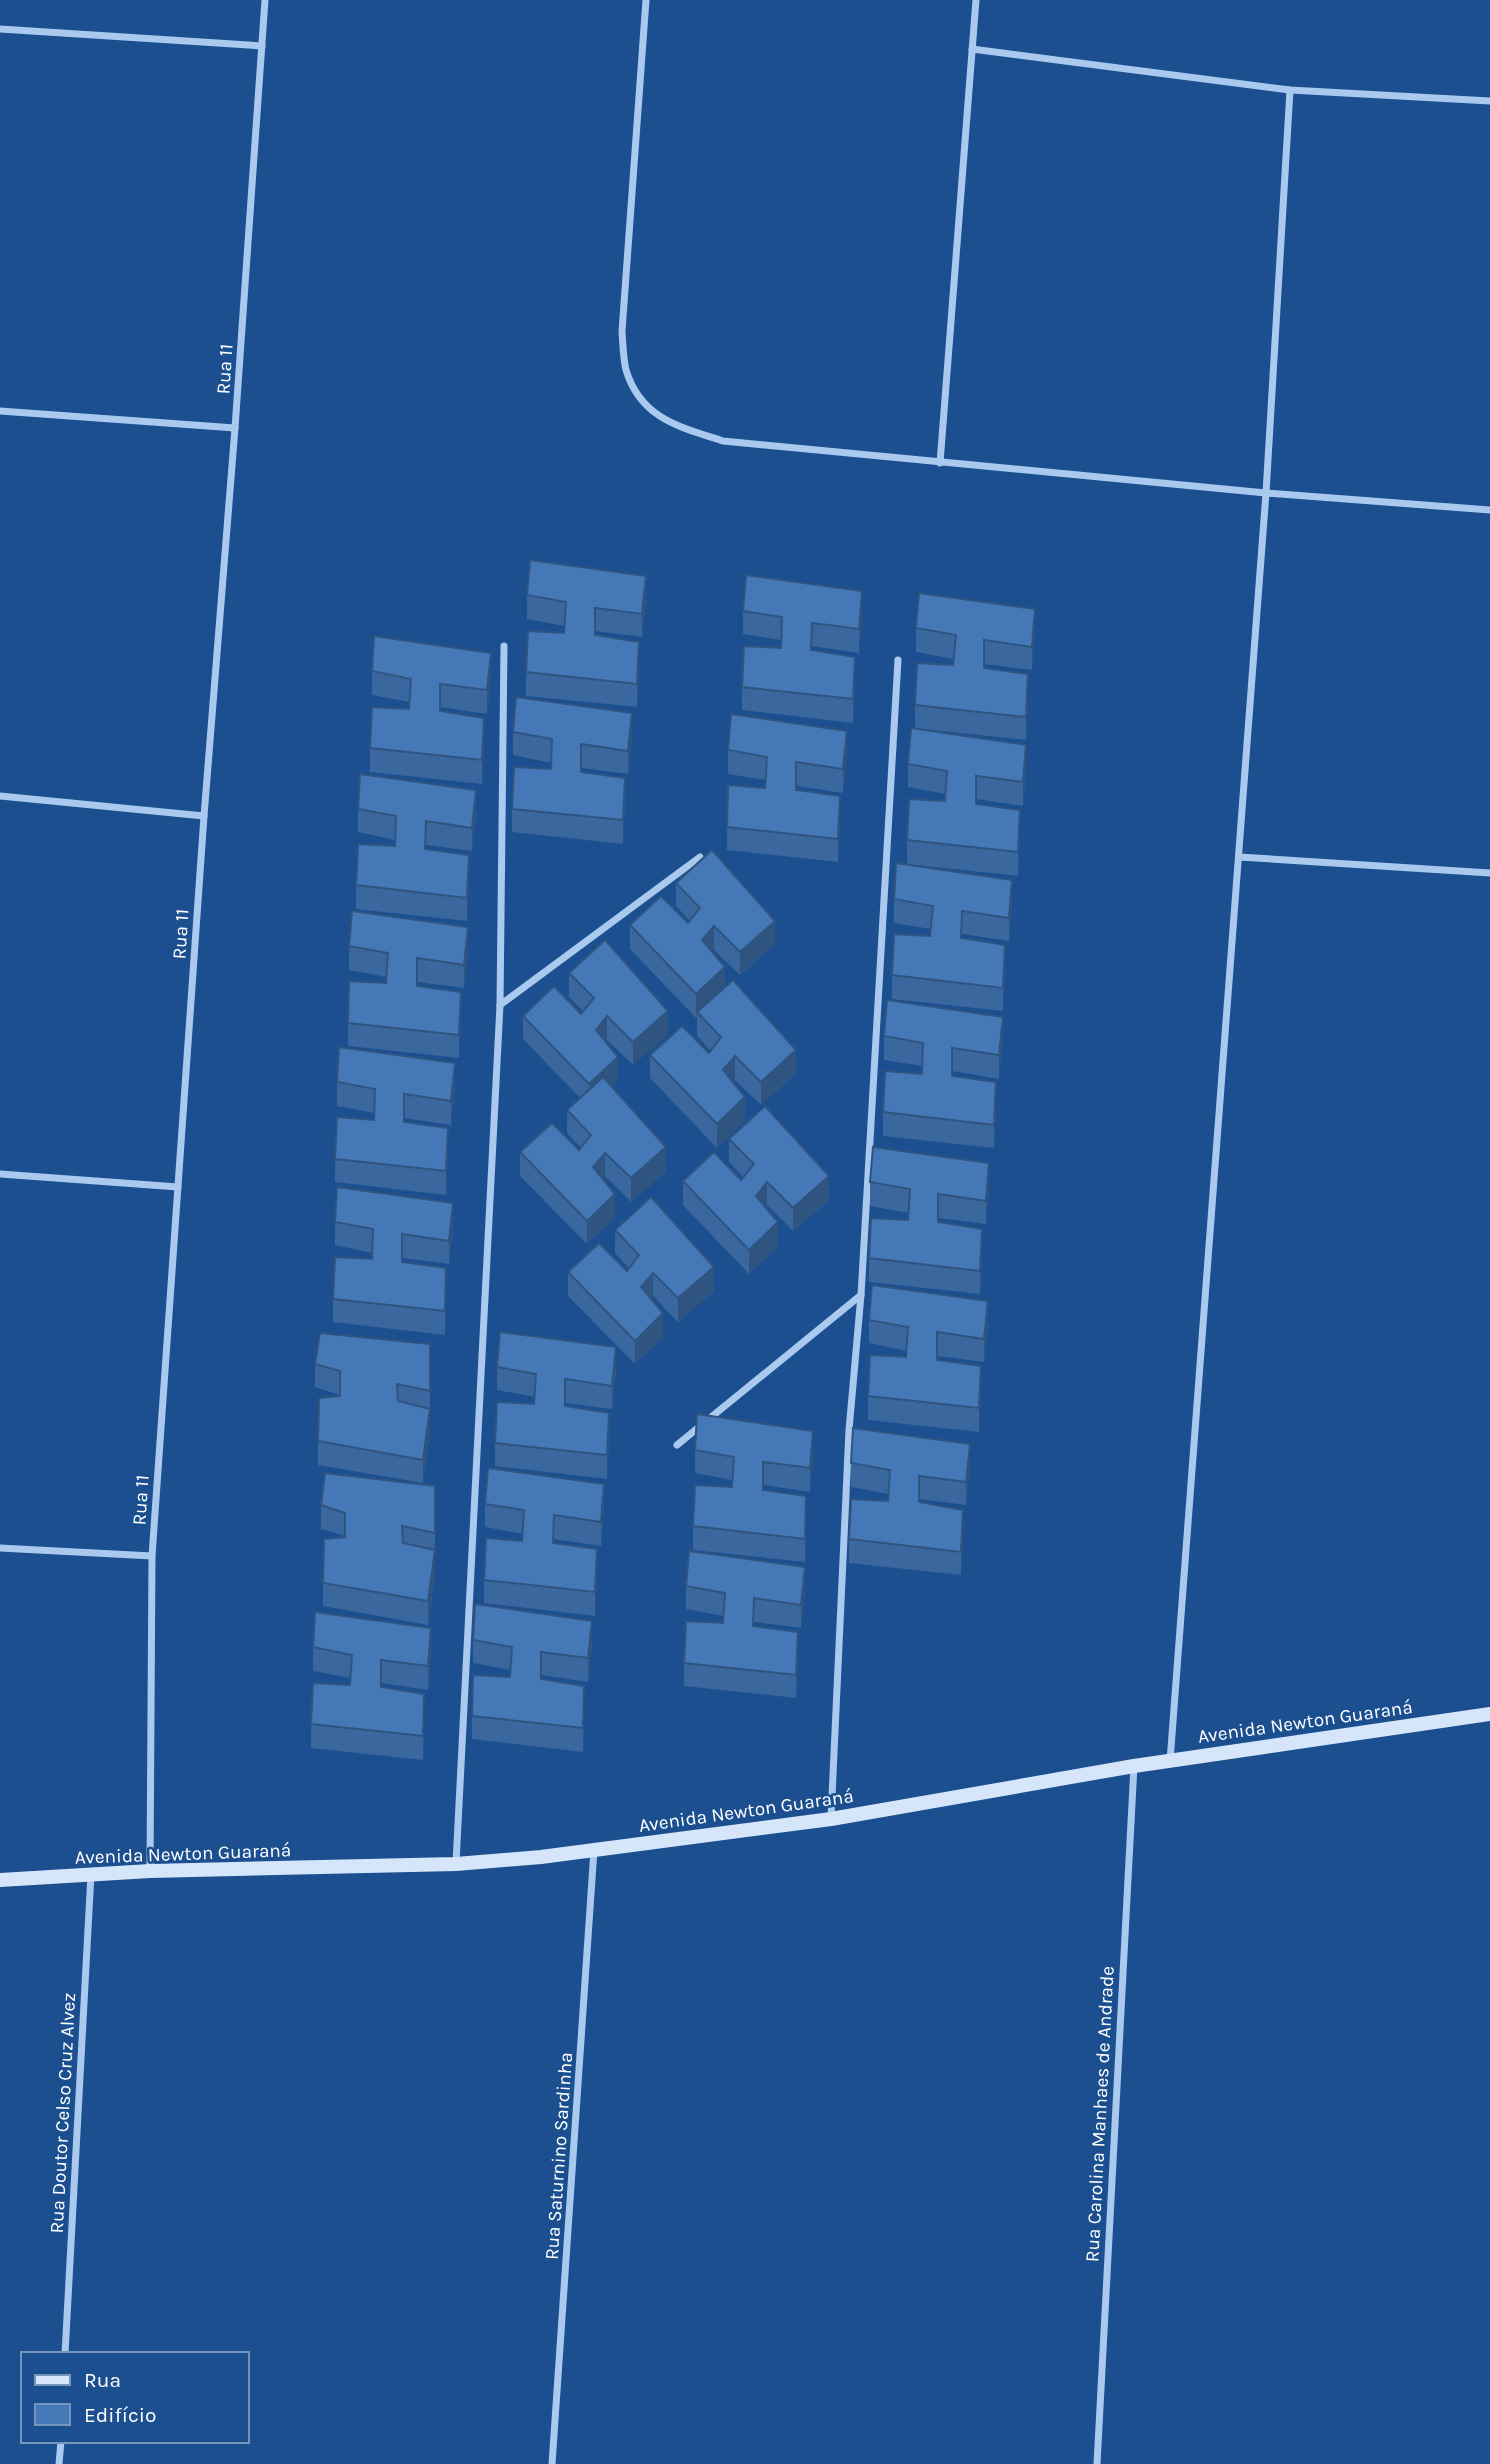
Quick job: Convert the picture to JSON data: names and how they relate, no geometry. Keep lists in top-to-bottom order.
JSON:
{
  "streets": {
    "main road": ["Avenida Newton Guaraná"],
    "street": [
      "Rua 11",
      "Rua Doutor Celso Cruz Alvez",
      "Rua Carolina Manhaes de Andrade",
      "Rua Saturnino Sardinha"
    ]
  },
  "crossings": [
    ["Rua 11", "Avenida Newton Guaraná"],
    ["Avenida Newton Guaraná", "Rua Doutor Celso Cruz Alvez"],
    ["Avenida Newton Guaraná", "Rua Carolina Manhaes de Andrade"],
    ["Avenida Newton Guaraná", "Rua Saturnino Sardinha"]
  ],
  "legend": ["Rua", "Edifício"]
}
